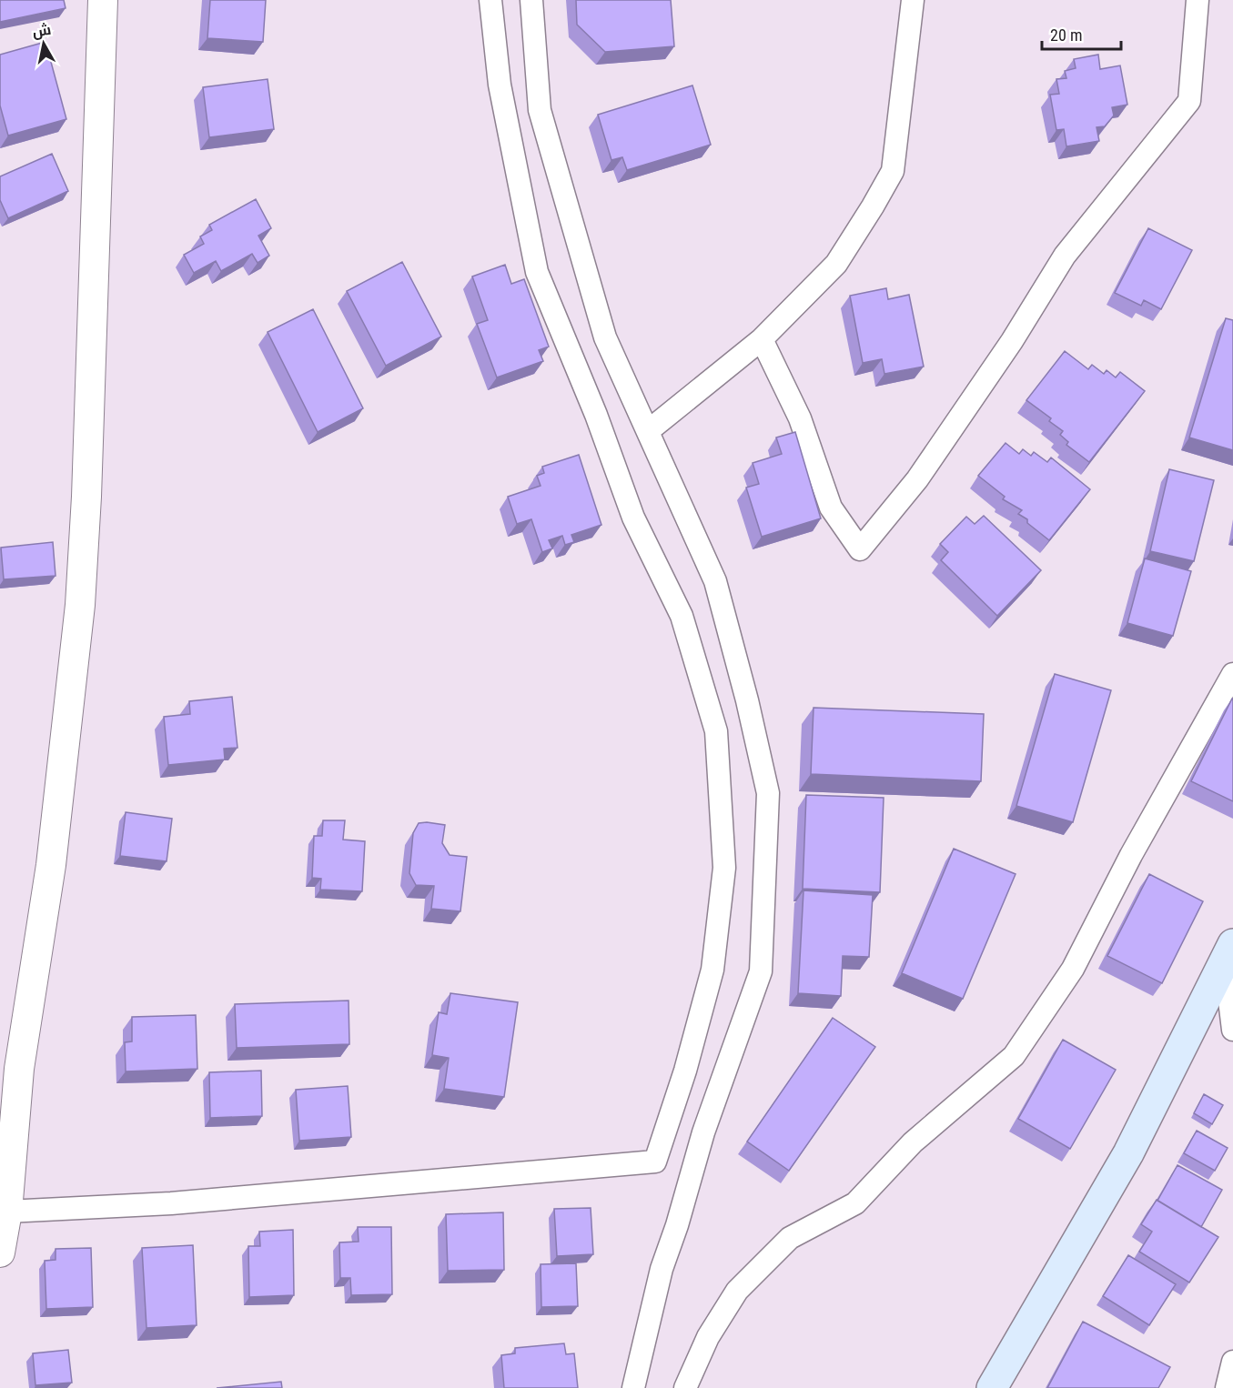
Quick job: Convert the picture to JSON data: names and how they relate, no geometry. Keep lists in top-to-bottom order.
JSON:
{
  "scale_bar": "20 m",
  "north": "top"
}
